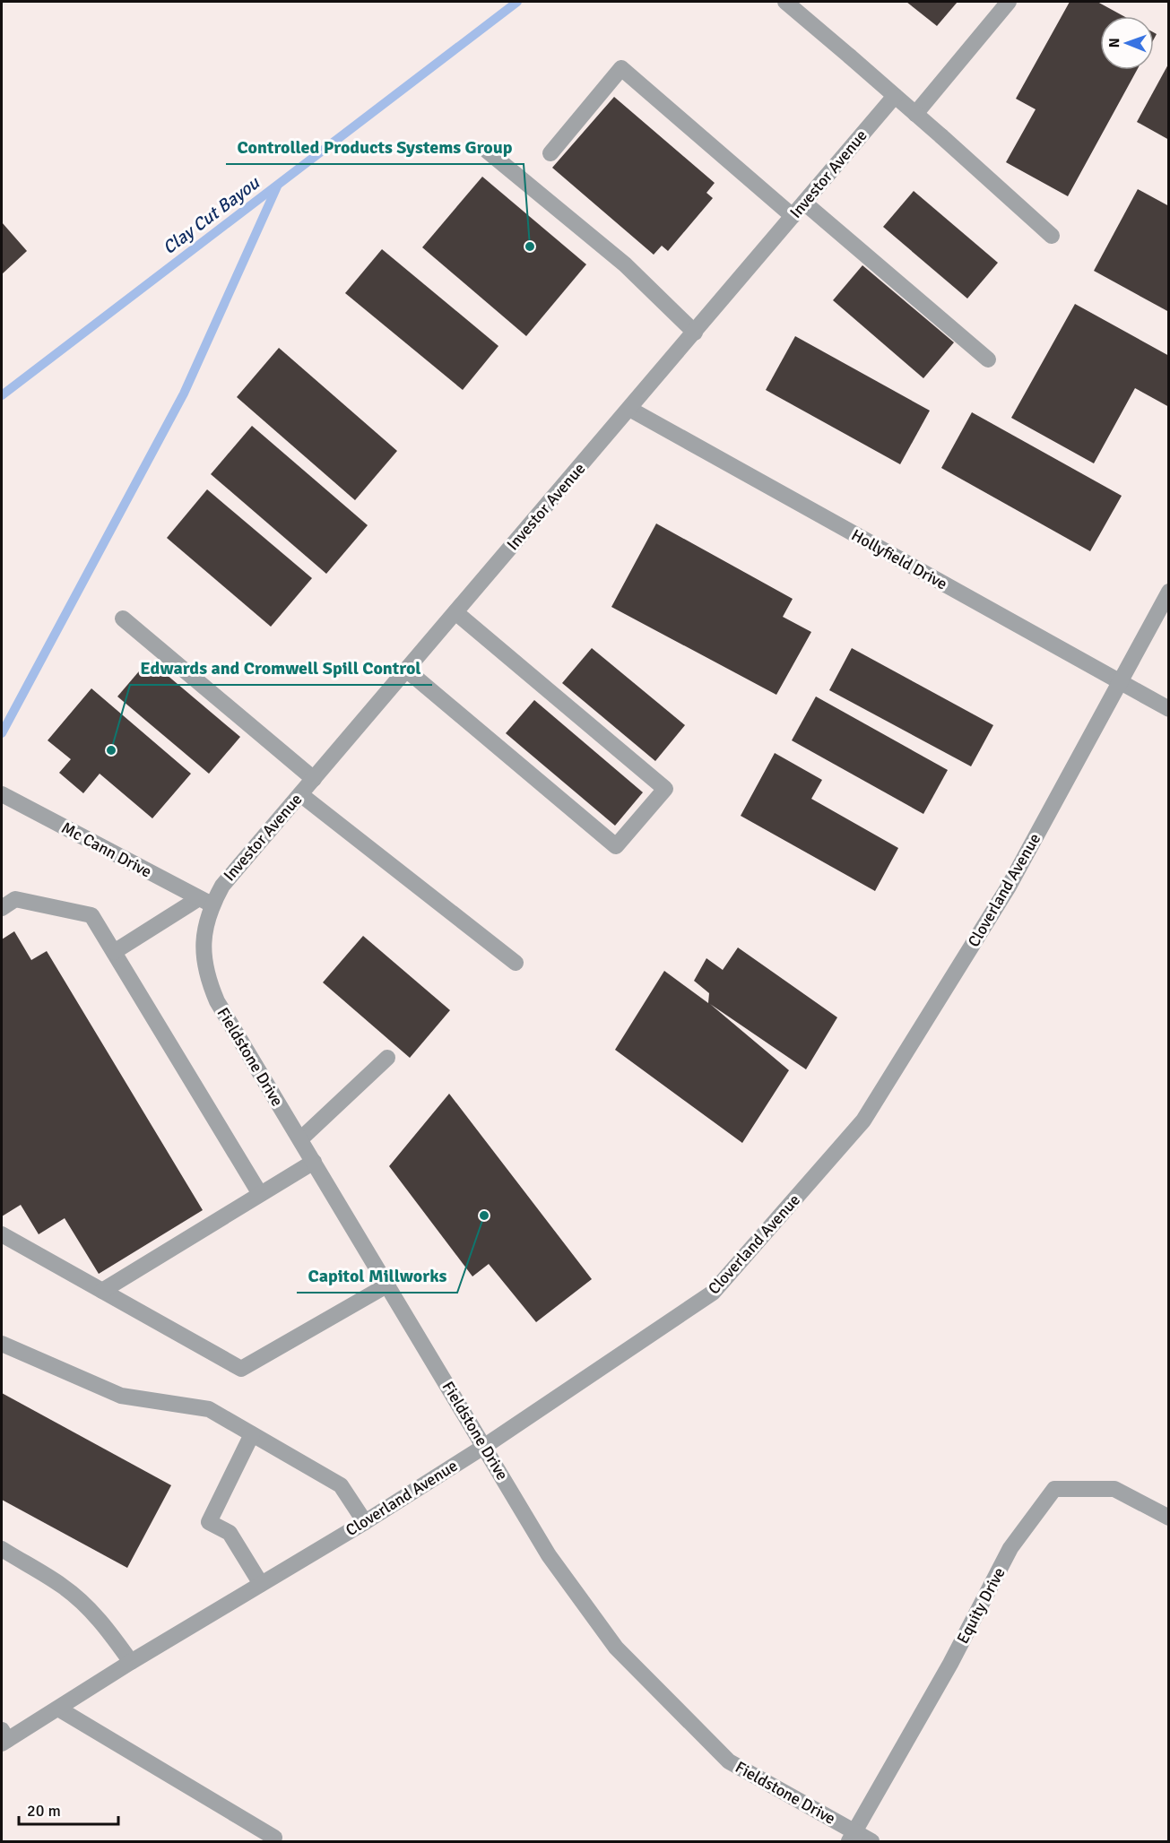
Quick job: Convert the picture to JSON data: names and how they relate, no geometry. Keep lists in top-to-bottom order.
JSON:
{
  "streets": {
    "street": [
      "Investor Avenue",
      "Hollyfield Drive",
      "Mc Cann Drive",
      "Cloverland Avenue",
      "Fieldstone Drive",
      "Equity Drive"
    ]
  },
  "crossings": [
    ["Investor Avenue", "Hollyfield Drive"],
    ["Investor Avenue", "Mc Cann Drive"],
    ["Investor Avenue", "Fieldstone Drive"],
    ["Hollyfield Drive", "Cloverland Avenue"],
    ["Cloverland Avenue", "Fieldstone Drive"],
    ["Fieldstone Drive", "Equity Drive"]
  ],
  "water": ["Clay Cut Bayou"],
  "places": ["Controlled Products Systems Group", "Edwards and Cromwell Spill Control", "Capitol Millworks"],
  "scale_bar": "20 m",
  "north": "left"
}
